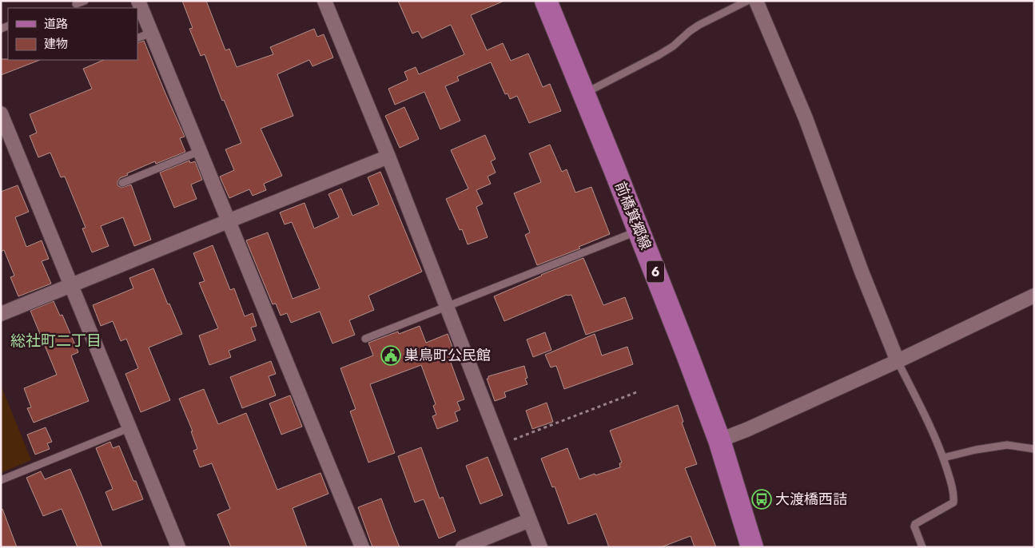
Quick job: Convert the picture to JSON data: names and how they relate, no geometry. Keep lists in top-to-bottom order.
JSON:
{
  "streets": {
    "main road": ["前橋箕郷線", "6"]
  },
  "districts": ["総社町二丁目"],
  "places": {
    "public building": ["巣鳥町公民館"],
    "bus stop": ["大渡橋西詰"]
  },
  "legend": ["道路", "建物"]
}
